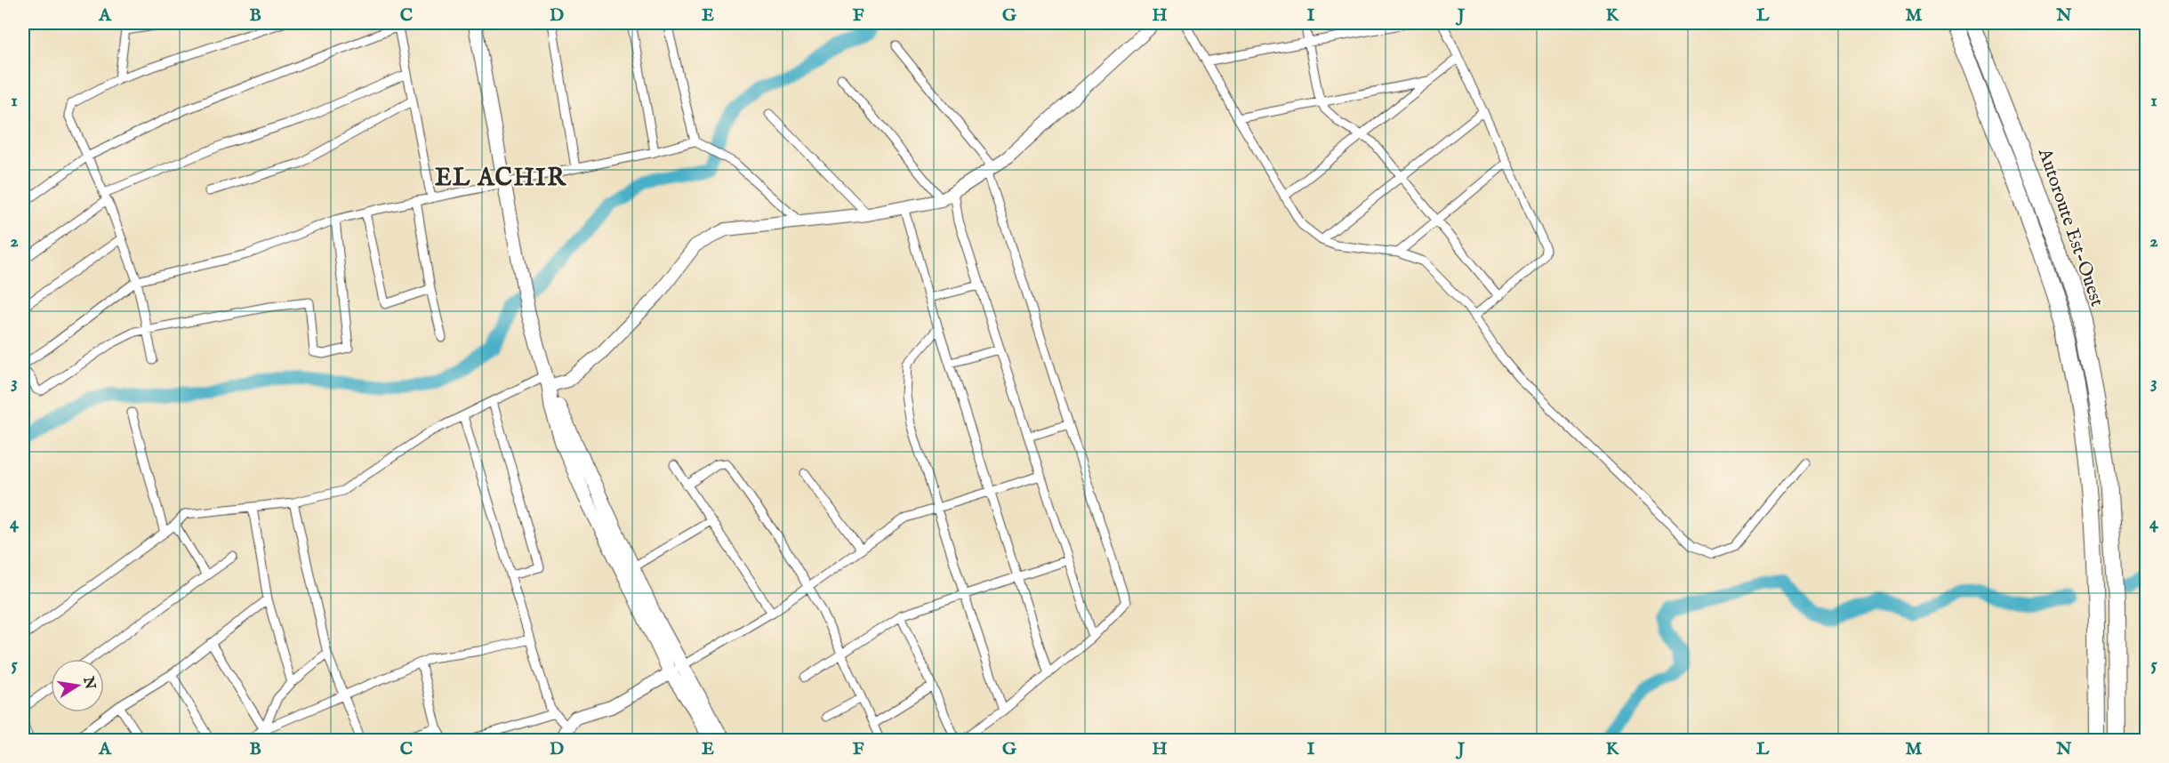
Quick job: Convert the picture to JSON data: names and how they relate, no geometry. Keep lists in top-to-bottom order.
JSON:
{
  "streets": {
    "highway": ["Autoroute Est-Ouest"]
  },
  "districts": ["EL ACHIR"],
  "north": "right",
  "grid": {
    "columns": [
      "A",
      "B",
      "C",
      "D",
      "E",
      "F",
      "G",
      "H",
      "I",
      "J",
      "K",
      "L",
      "M",
      "N"
    ],
    "rows": [
      "1",
      "2",
      "3",
      "4",
      "5"
    ]
  }
}
